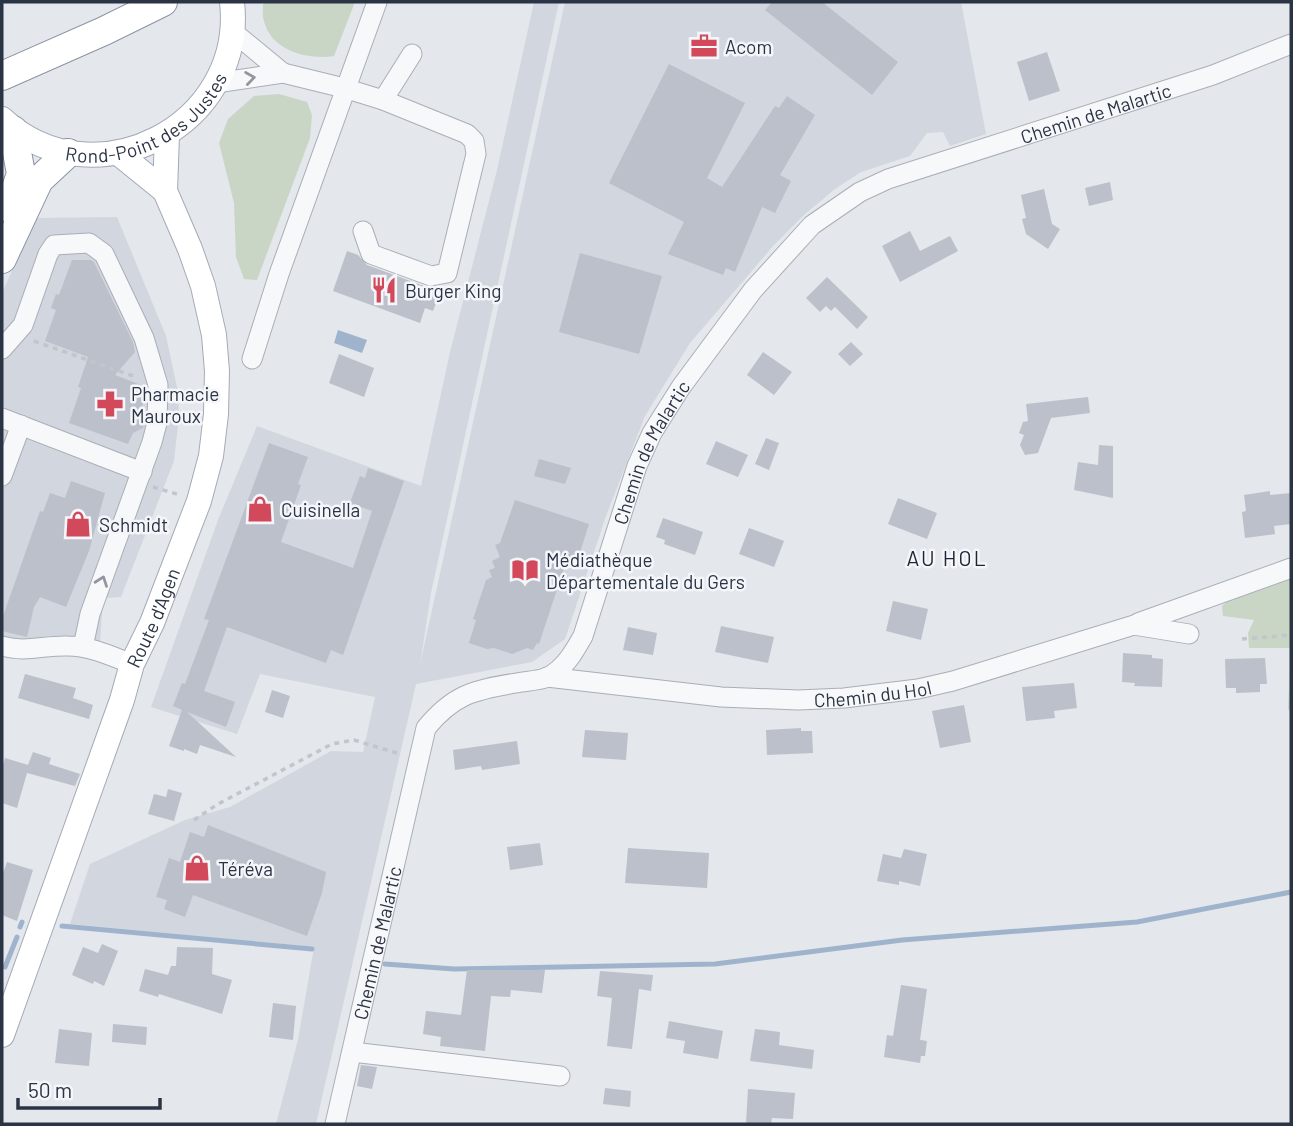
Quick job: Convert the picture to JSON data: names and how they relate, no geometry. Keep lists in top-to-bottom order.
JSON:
{
  "streets": {
    "main road": ["Rond-Point des Justes", "Route d'Agen"],
    "street": ["Chemin de Malartic", "Chemin du Hol"]
  },
  "crossings": [
    ["Rond-Point des Justes", "Route d'Agen"],
    ["Chemin de Malartic", "Chemin du Hol"]
  ],
  "districts": ["AU HOL"],
  "places": {
    "office": ["Acom"],
    "restaurant": ["Burger King"],
    "pharmacy": ["Pharmacie Mauroux"],
    "shop": ["Cuisinella", "Schmidt", "Téréva"],
    "library": ["Médiathèque Départementale du Gers"]
  },
  "scale_bar": "50 m"
}
